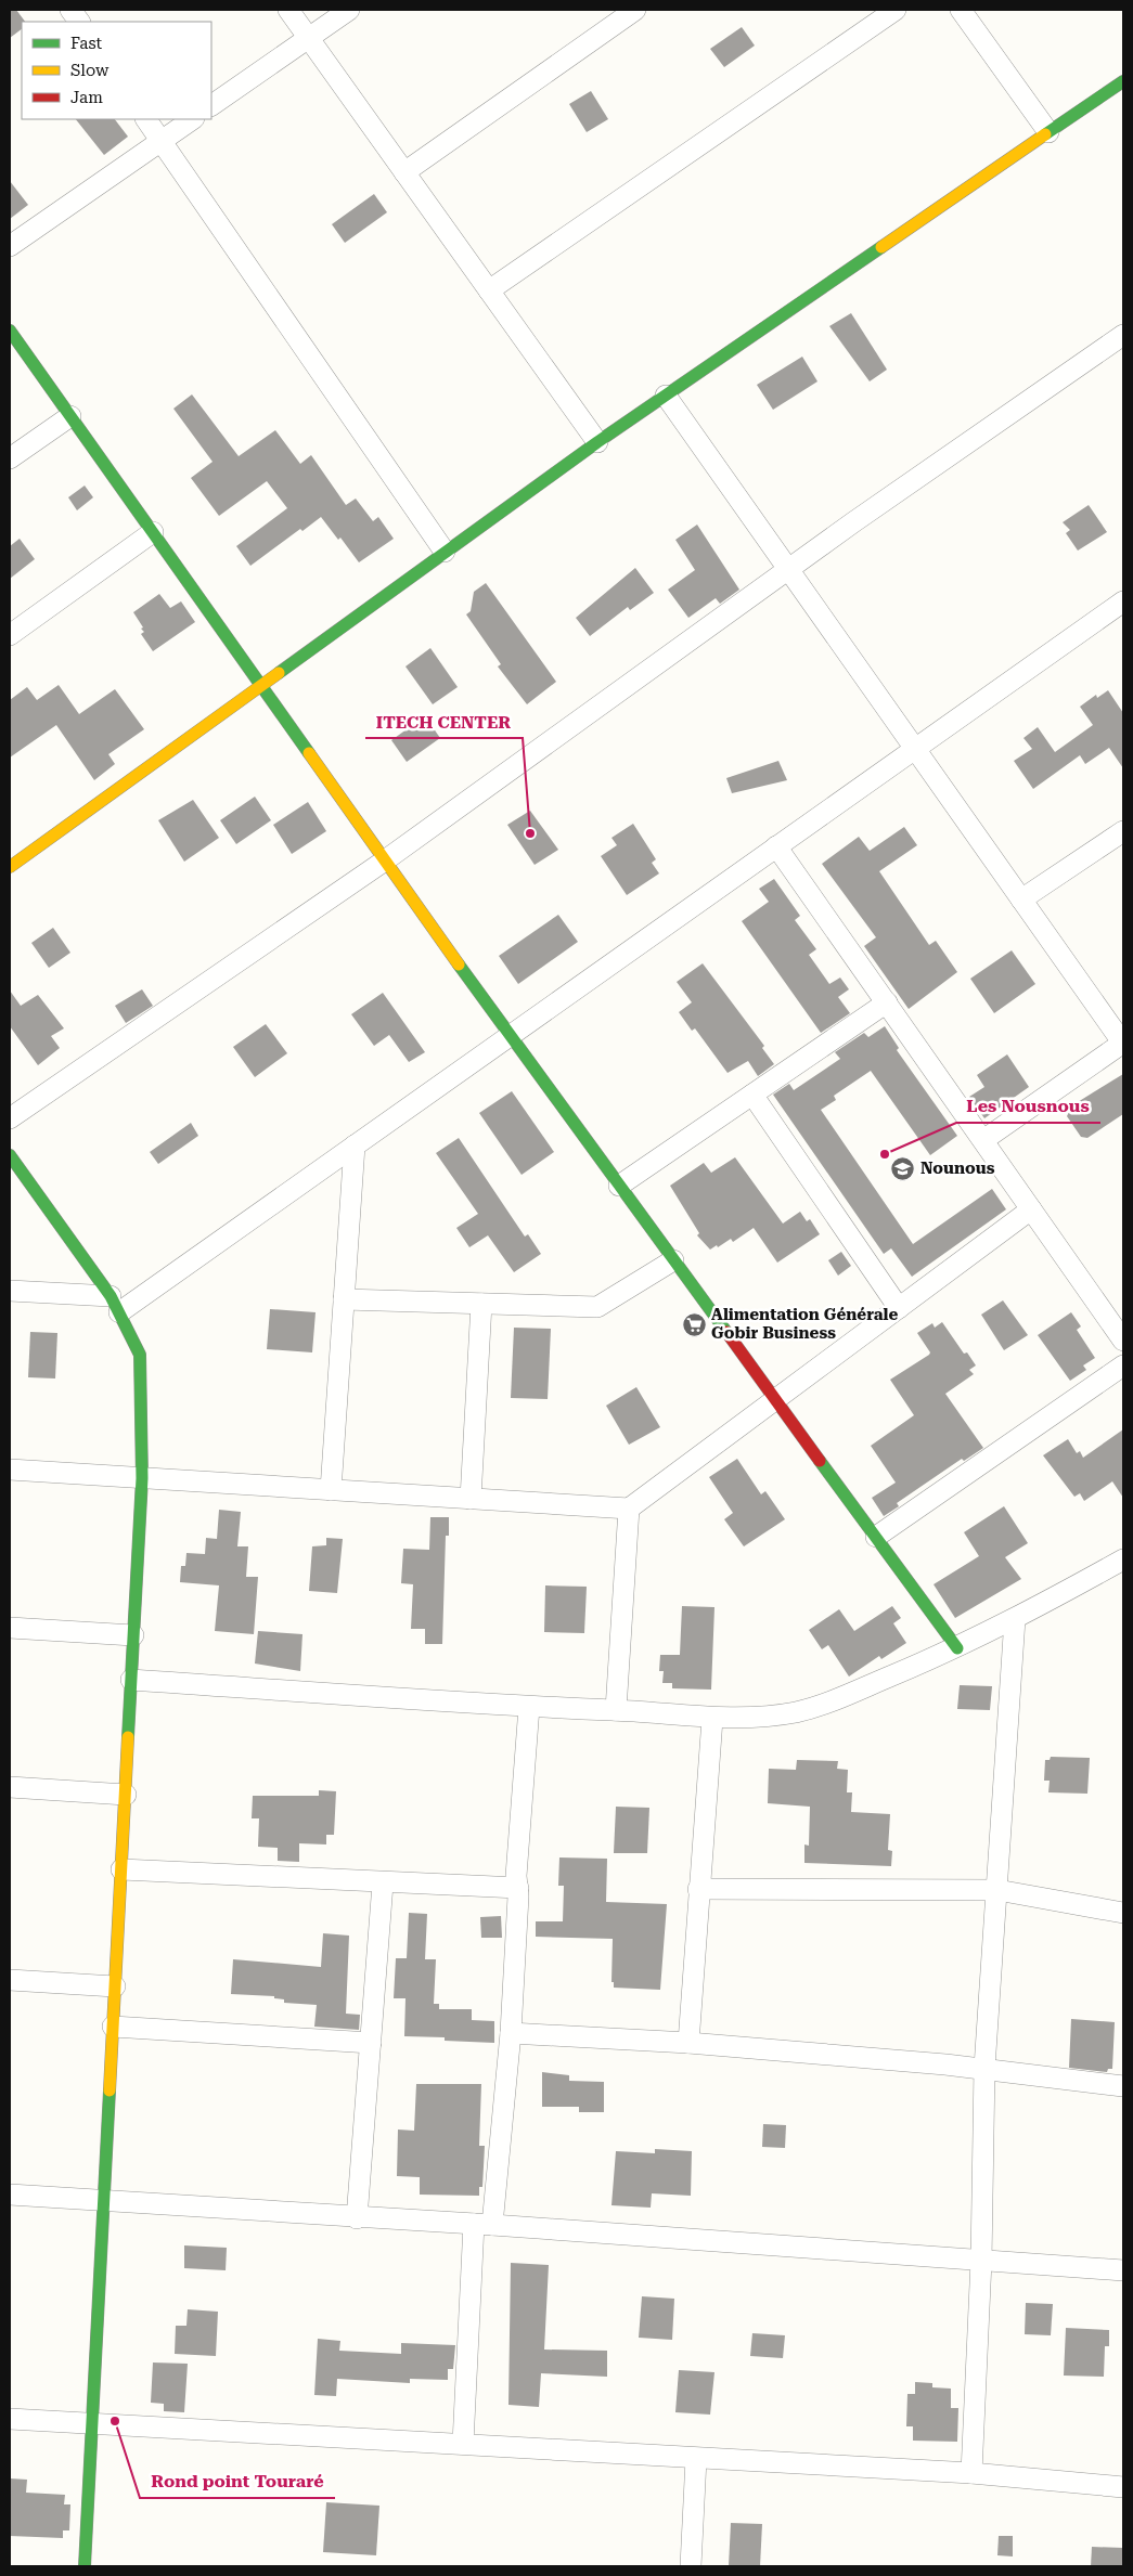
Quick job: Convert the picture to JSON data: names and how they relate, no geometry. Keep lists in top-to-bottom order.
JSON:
{
  "places": {
    "other": ["ITECH CENTER", "Les Nousnous", "Rond point Touraré"],
    "school or university": ["Nounous"],
    "supermarket": ["Alimentation Générale Gobir Business"]
  },
  "legend": ["Fast", "Slow", "Jam"]
}
